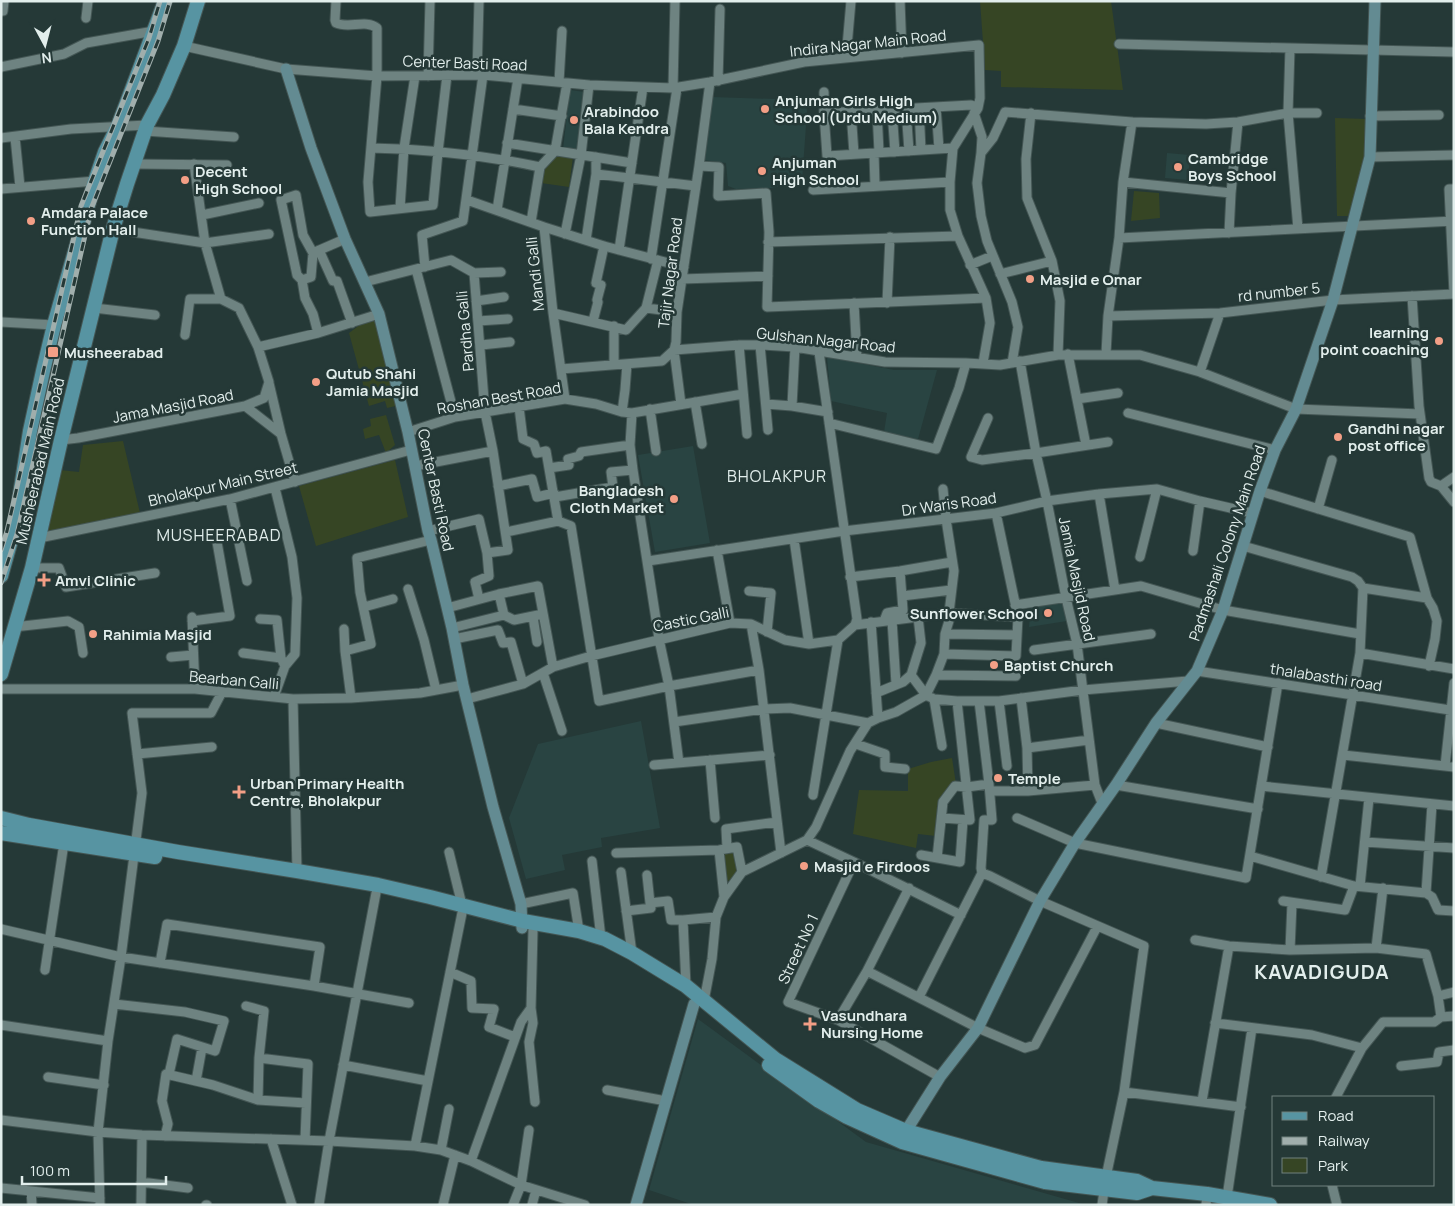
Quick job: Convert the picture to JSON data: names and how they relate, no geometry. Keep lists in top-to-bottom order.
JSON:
{
  "streets": {
    "main road": ["Musheerabad Main Road"],
    "street": [
      "Indira Nagar Main Road",
      "Center Basti Road",
      "Tajir Nagar Road",
      "Mandi Galli",
      "rd number 5",
      "Pardha Galli",
      "Gulshan Nagar Road",
      "Roshan Best Road",
      "Jama Masjid Road",
      "Bholakpur Main Street",
      "Dr Waris Road",
      "Padmashali Colony Main Road",
      "Jamia Masjid Road",
      "Castic Galli",
      "thalabasthi road",
      "Bearban Galli",
      "Street No 1"
    ]
  },
  "crossings": [
    ["Indira Nagar Main Road", "Center Basti Road"],
    ["Indira Nagar Main Road", "Tajir Nagar Road"],
    ["Indira Nagar Main Road", "Jamia Masjid Road"],
    ["Center Basti Road", "Roshan Best Road"],
    ["Center Basti Road", "Musheerabad Main Road"],
    ["Center Basti Road", "Bholakpur Main Street"],
    ["Center Basti Road", "Castic Galli"],
    ["Center Basti Road", "Bearban Galli"],
    ["Tajir Nagar Road", "Mandi Galli"],
    ["Tajir Nagar Road", "Gulshan Nagar Road"],
    ["Mandi Galli", "Roshan Best Road"],
    ["rd number 5", "Padmashali Colony Main Road"],
    ["Pardha Galli", "Roshan Best Road"],
    ["Gulshan Nagar Road", "Padmashali Colony Main Road"],
    ["Gulshan Nagar Road", "Jamia Masjid Road"],
    ["Jama Masjid Road", "Musheerabad Main Road"],
    ["Musheerabad Main Road", "Bholakpur Main Street"],
    ["Dr Waris Road", "Padmashali Colony Main Road"],
    ["Dr Waris Road", "Jamia Masjid Road"],
    ["Padmashali Colony Main Road", "Jamia Masjid Road"],
    ["Padmashali Colony Main Road", "thalabasthi road"],
    ["Padmashali Colony Main Road", "Street No 1"]
  ],
  "districts": ["BHOLAKPUR", "MUSHEERABAD", "KAVADIGUDA"],
  "places": {
    "other": [
      "Anjuman Girls High School (Urdu Medium)",
      "Arabindoo Bala Kendra",
      "Cambridge Boys School",
      "Anjuman High School",
      "Decent High School",
      "Amdara Palace Function Hall",
      "Masjid e Omar",
      "learning point coaching",
      "Qutub Shahi Jamia Masjid",
      "Gandhi nagar post office",
      "Bangladesh Cloth Market",
      "Sunflower School",
      "Rahimia Masjid",
      "Baptist Church",
      "Temple",
      "Masjid e Firdoos"
    ],
    "transit": ["Musheerabad"],
    "health": ["Amvi Clinic", "Urban Primary Health Centre, Bholakpur", "Vasundhara Nursing Home"]
  },
  "legend": ["Road", "Railway", "Park"],
  "scale_bar": "100 m",
  "north": "bottom"
}
